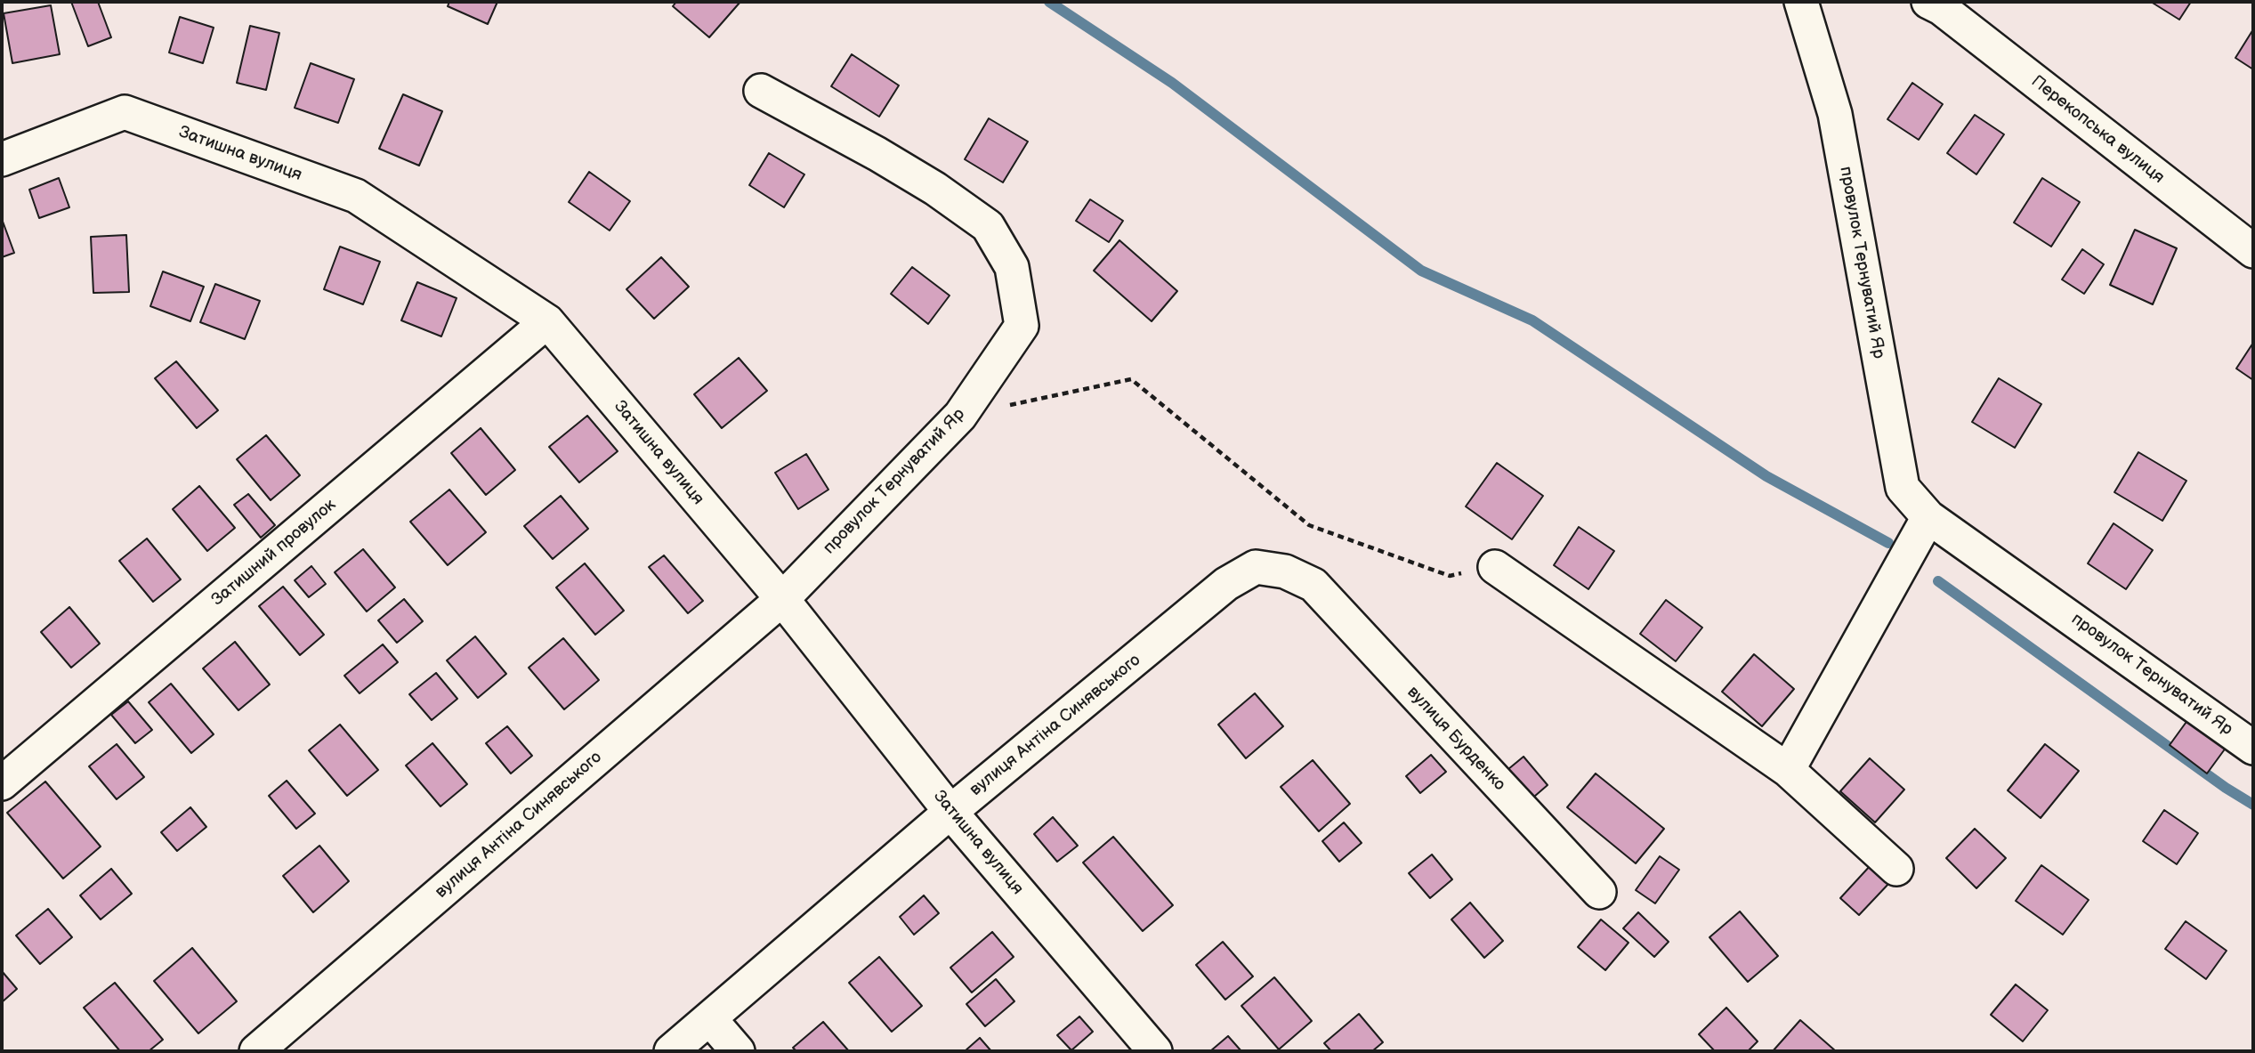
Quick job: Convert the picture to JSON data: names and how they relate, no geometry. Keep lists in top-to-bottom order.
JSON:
{
  "streets": {
    "street": [
      "Перекопська вулиця",
      "Затишна вулиця",
      "провулок Тернуватий Яр",
      "Затишний провулок",
      "вулиця Антіна Синявського",
      "вулиця Бурденко"
    ]
  },
  "crossings": [
    ["Затишна вулиця", "провулок Тернуватий Яр"],
    ["Затишна вулиця", "Затишний провулок"],
    ["Затишна вулиця", "вулиця Антіна Синявського"],
    ["провулок Тернуватий Яр", "вулиця Антіна Синявського"],
    ["вулиця Антіна Синявського", "вулиця Бурденко"]
  ]
}
